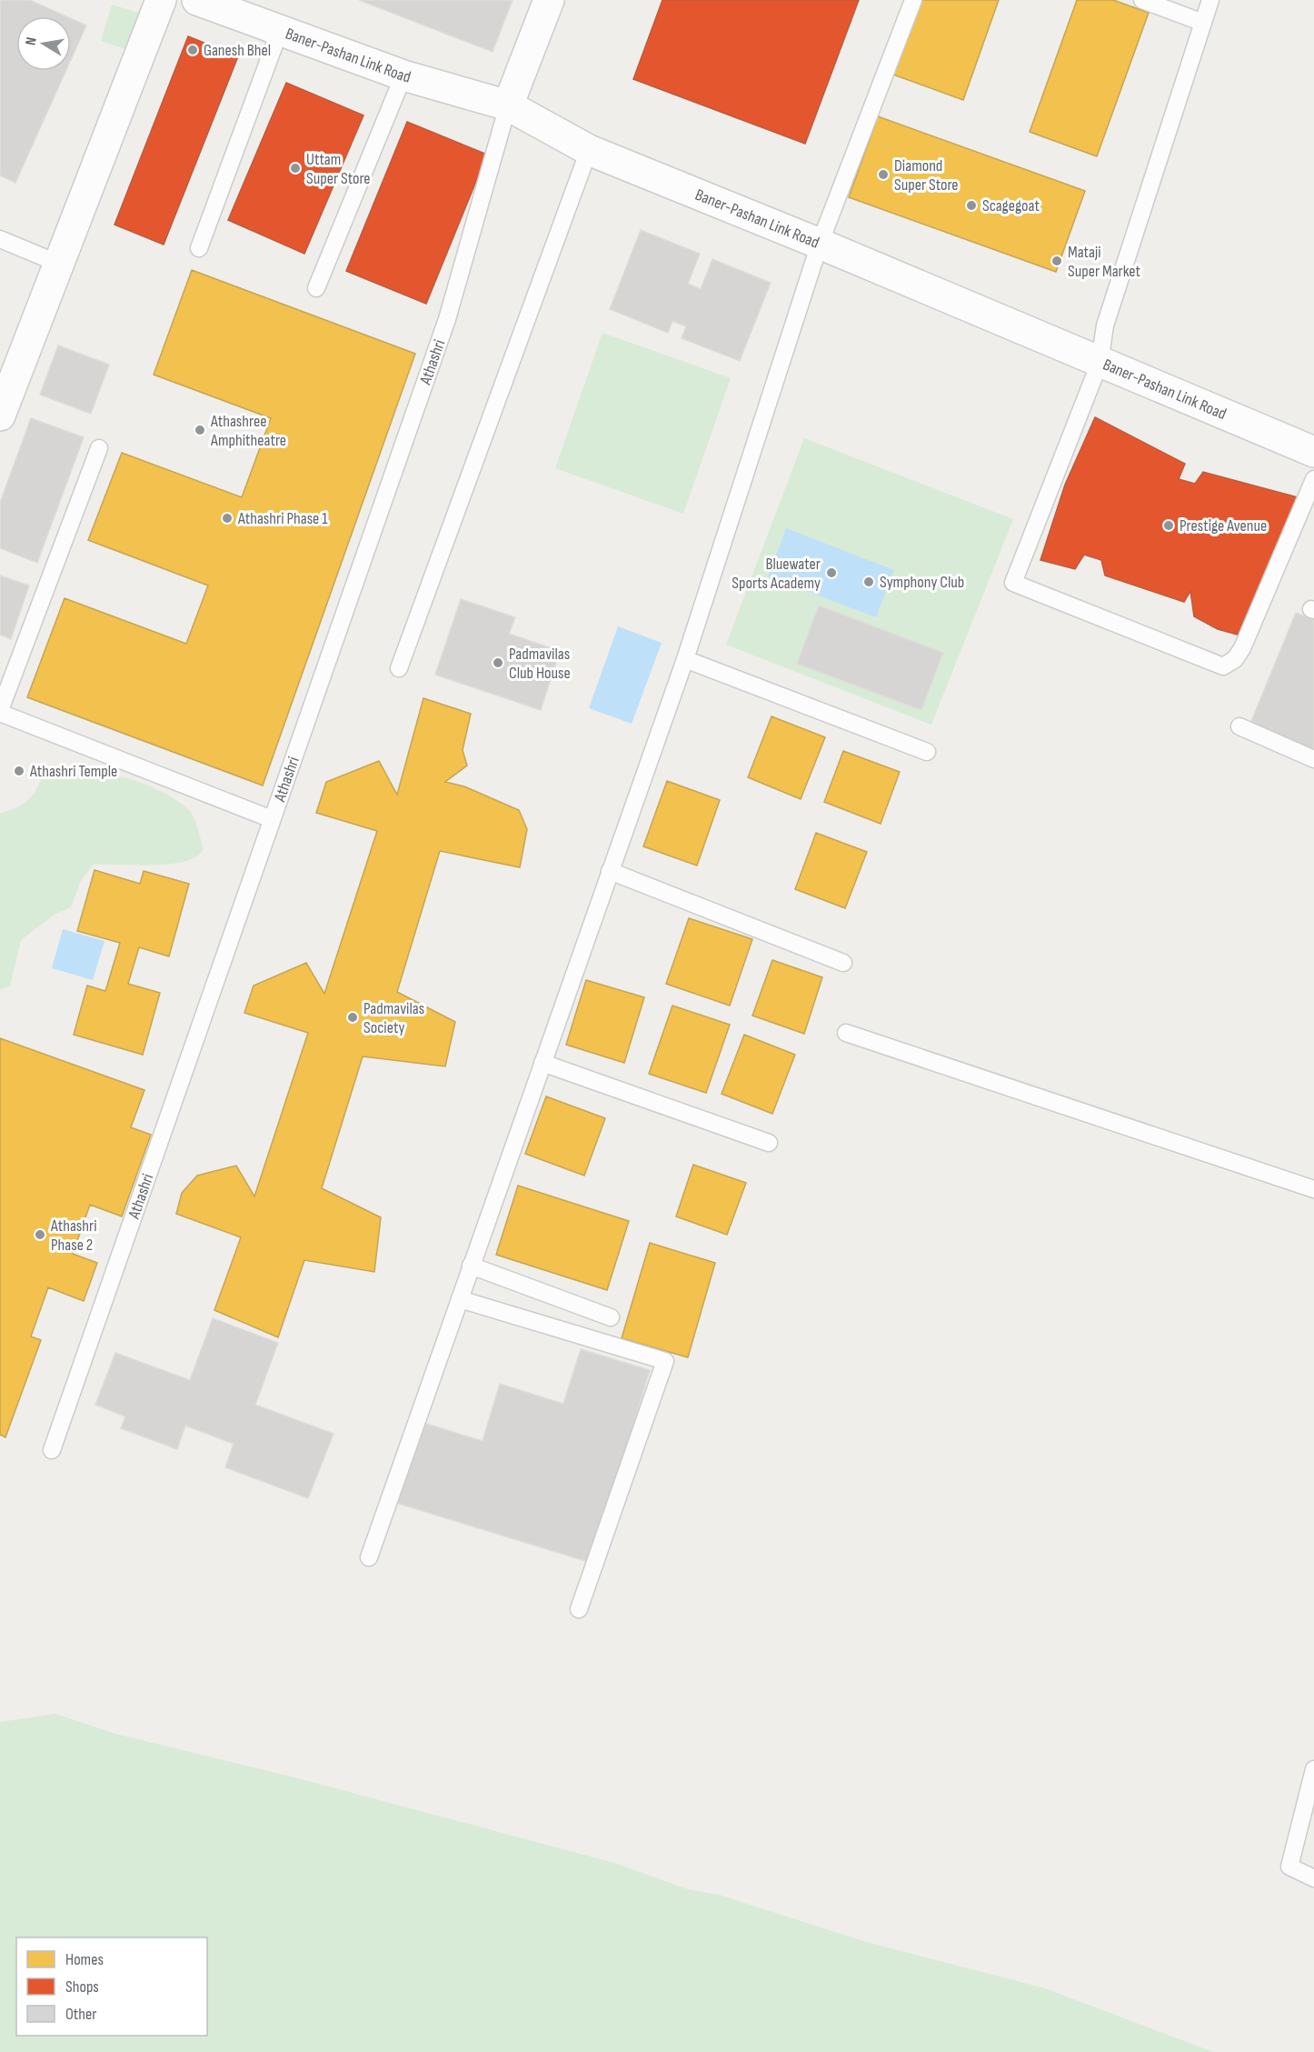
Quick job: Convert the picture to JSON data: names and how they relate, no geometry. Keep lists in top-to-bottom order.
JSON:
{
  "streets": {
    "street": ["Baner-Pashan Link Road"],
    "lane": ["Athashri"]
  },
  "crossings": [
    ["Baner-Pashan Link Road", "Athashri"]
  ],
  "places": [
    "Ganesh Bhel",
    "Uttam Super Store",
    "Diamond Super Store",
    "Scagegoat",
    "Mataji Super Market",
    "Athashree Amphitheatre",
    "Athashri Phase 1",
    "Prestige Avenue",
    "Bluewater Sports Academy",
    "Symphony Club",
    "Padmavilas Club House",
    "Athashri Temple",
    "Padmavilas Society",
    "Athashri Phase 2"
  ],
  "legend": ["Homes", "Shops", "Other"],
  "north": "left"
}
